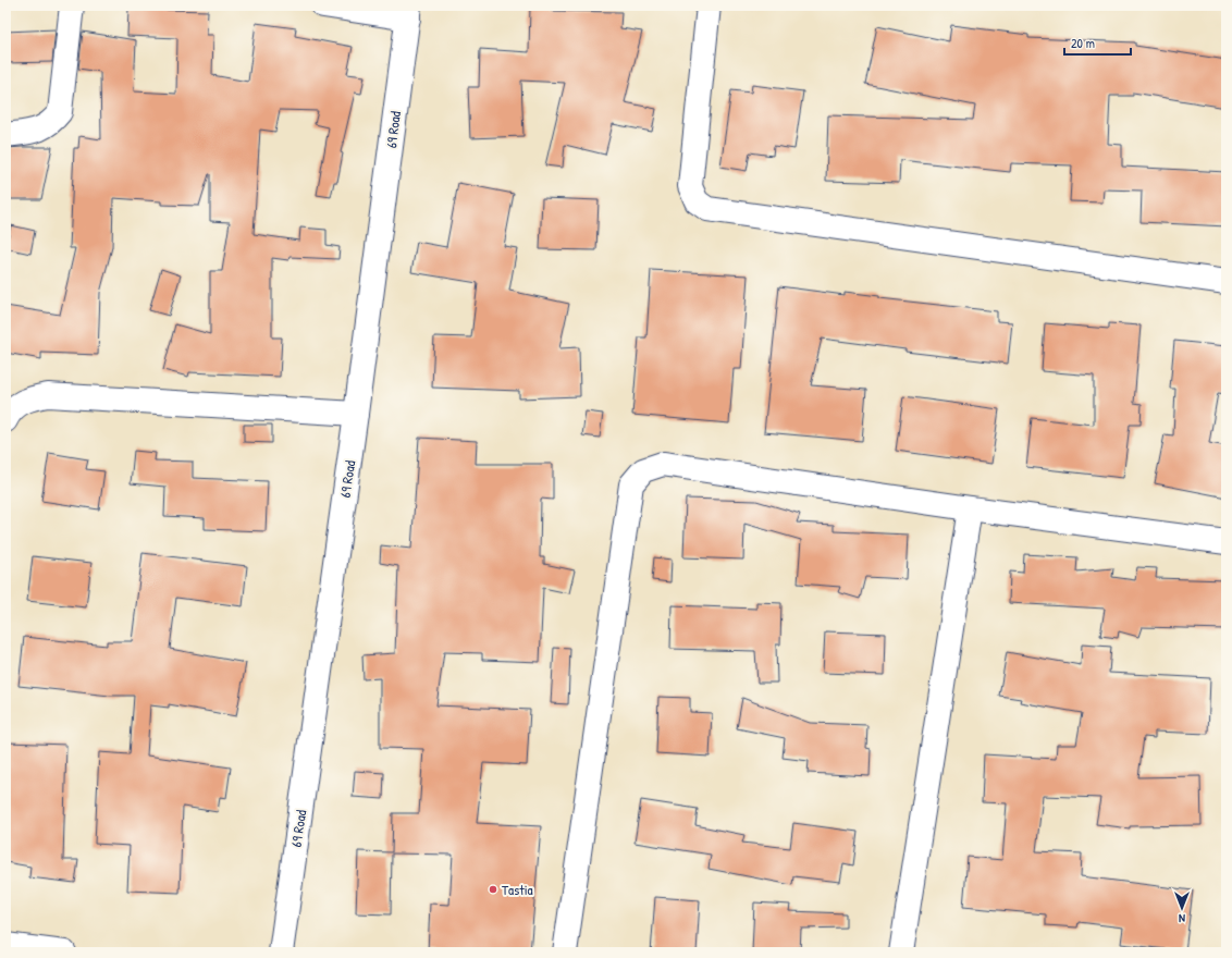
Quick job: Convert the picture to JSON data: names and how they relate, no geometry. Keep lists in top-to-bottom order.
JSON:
{
  "streets": {
    "street": ["69 Road"]
  },
  "places": ["Tastia"],
  "scale_bar": "20 m",
  "north": "bottom"
}
